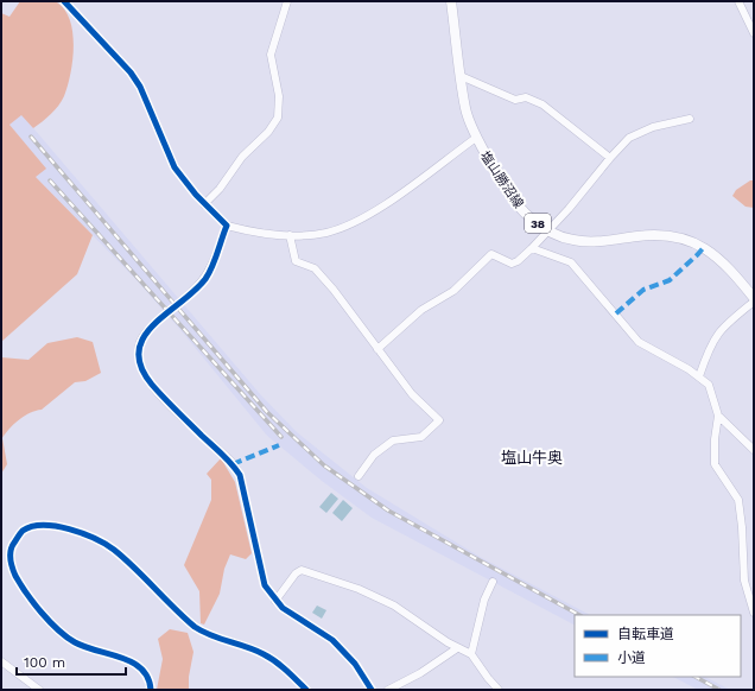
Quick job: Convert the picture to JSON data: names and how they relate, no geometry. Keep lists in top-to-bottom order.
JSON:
{
  "streets": {
    "main road": ["塩山勝沼線", "38"]
  },
  "districts": ["塩山牛奥"],
  "legend": ["自転車道", "小道"],
  "scale_bar": "100 m"
}
